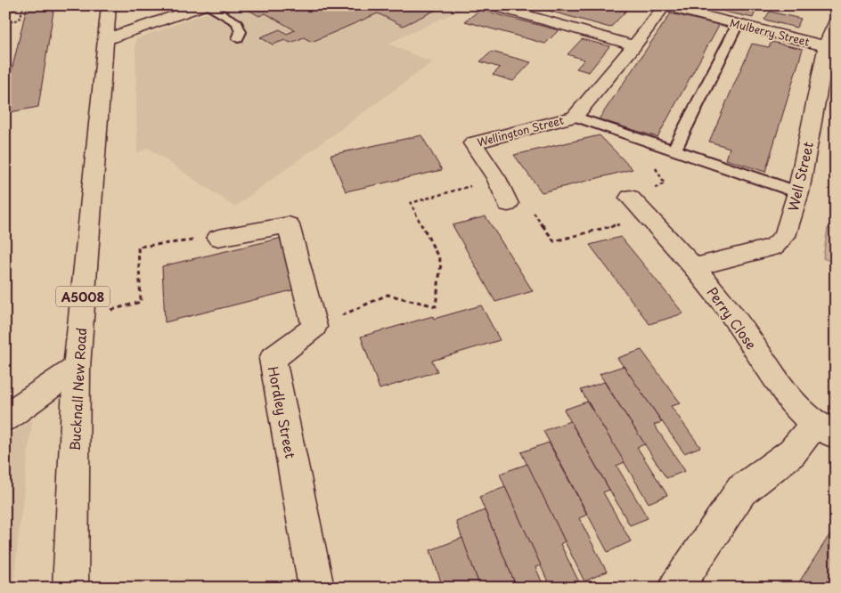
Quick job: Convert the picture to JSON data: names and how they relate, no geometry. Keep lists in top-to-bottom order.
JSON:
{
  "streets": {
    "street": [
      "Mulberry Street",
      "Wellington Street",
      "Well Street",
      "A5008",
      "Perry Close",
      "Bucknall New Road",
      "Hordley Street"
    ]
  },
  "crossings": [
    ["Mulberry Street", "Wellington Street"],
    ["Mulberry Street", "Well Street"],
    ["Well Street", "Perry Close"]
  ]
}
